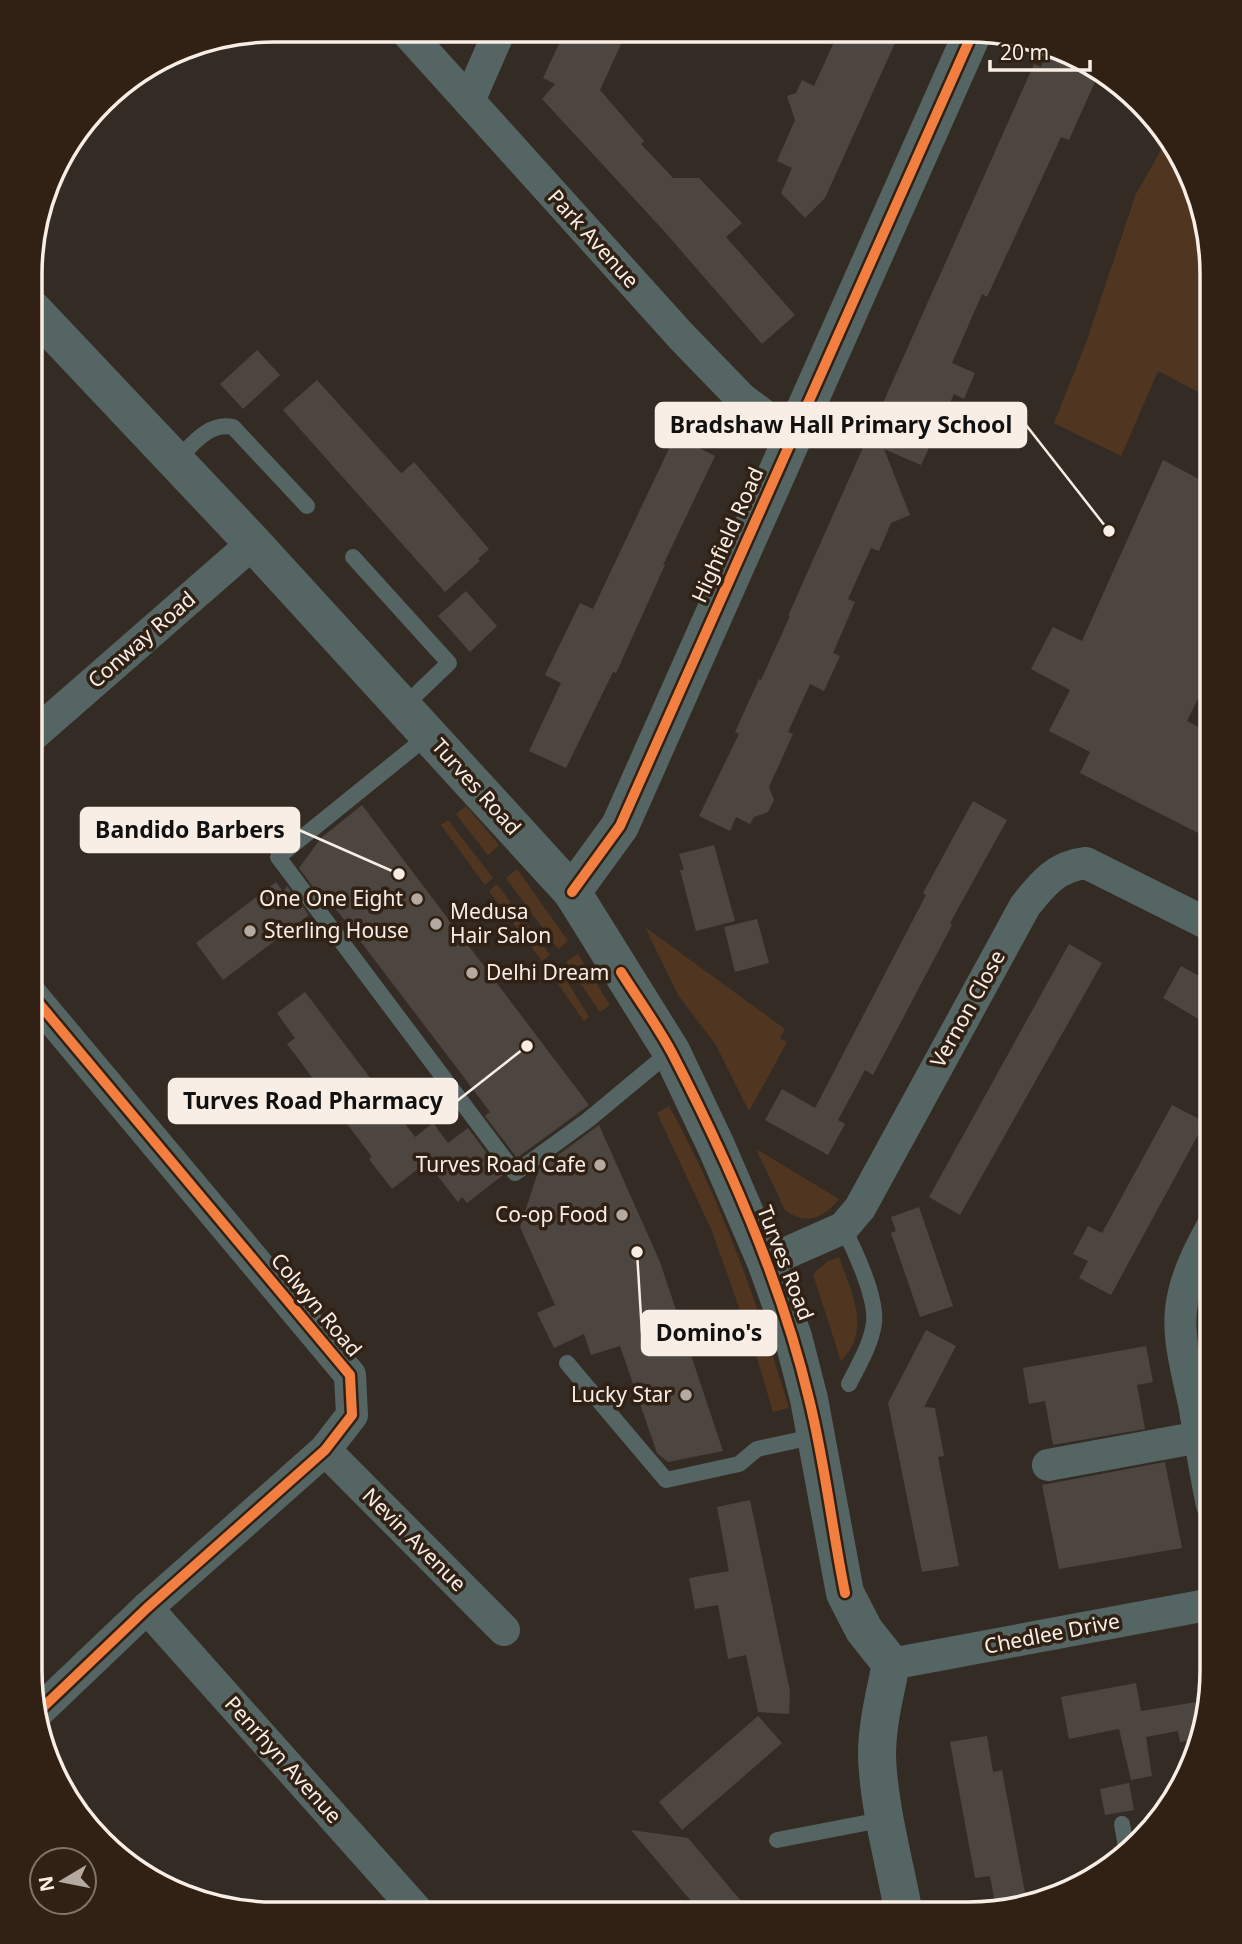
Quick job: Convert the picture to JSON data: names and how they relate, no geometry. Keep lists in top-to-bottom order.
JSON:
{
  "streets": {
    "street": [
      "Park Avenue",
      "Highfield Road",
      "Conway Road",
      "Turves Road",
      "Vernon Close",
      "Colwyn Road",
      "Nevin Avenue",
      "Chedlee Drive",
      "Penrhyn Avenue"
    ]
  },
  "crossings": [
    ["Park Avenue", "Highfield Road"],
    ["Highfield Road", "Turves Road"],
    ["Conway Road", "Turves Road"],
    ["Turves Road", "Chedlee Drive"],
    ["Colwyn Road", "Nevin Avenue"],
    ["Colwyn Road", "Penrhyn Avenue"]
  ],
  "places": [
    "Bradshaw Hall Primary School",
    "Bandido Barbers",
    "One One Eight",
    "Medusa Hair Salon",
    "Sterling House",
    "Delhi Dream",
    "Turves Road Pharmacy",
    "Turves Road Cafe",
    "Co-op Food",
    "Domino's",
    "Lucky Star"
  ],
  "scale_bar": "20 m",
  "north": "left"
}
